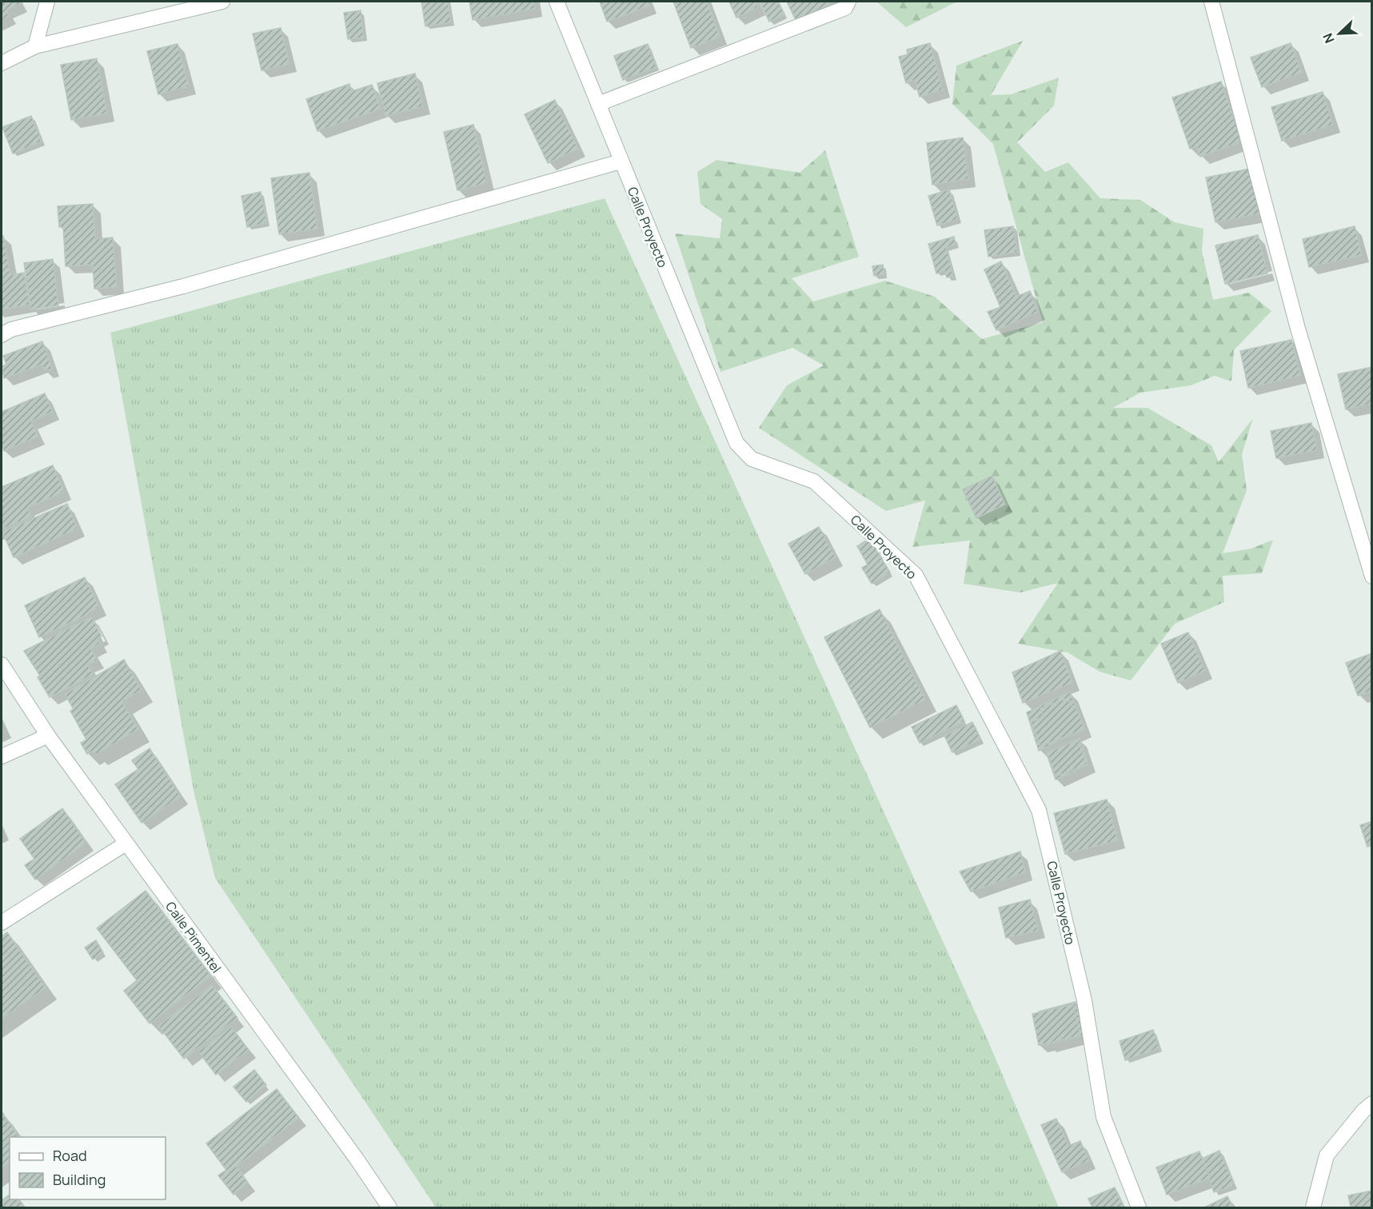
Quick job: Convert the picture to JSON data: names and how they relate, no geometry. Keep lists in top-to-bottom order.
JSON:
{
  "streets": {
    "street": ["Calle Proyecto", "Calle Pimentel"]
  },
  "legend": ["Road", "Building"],
  "north": "bottom left"
}
